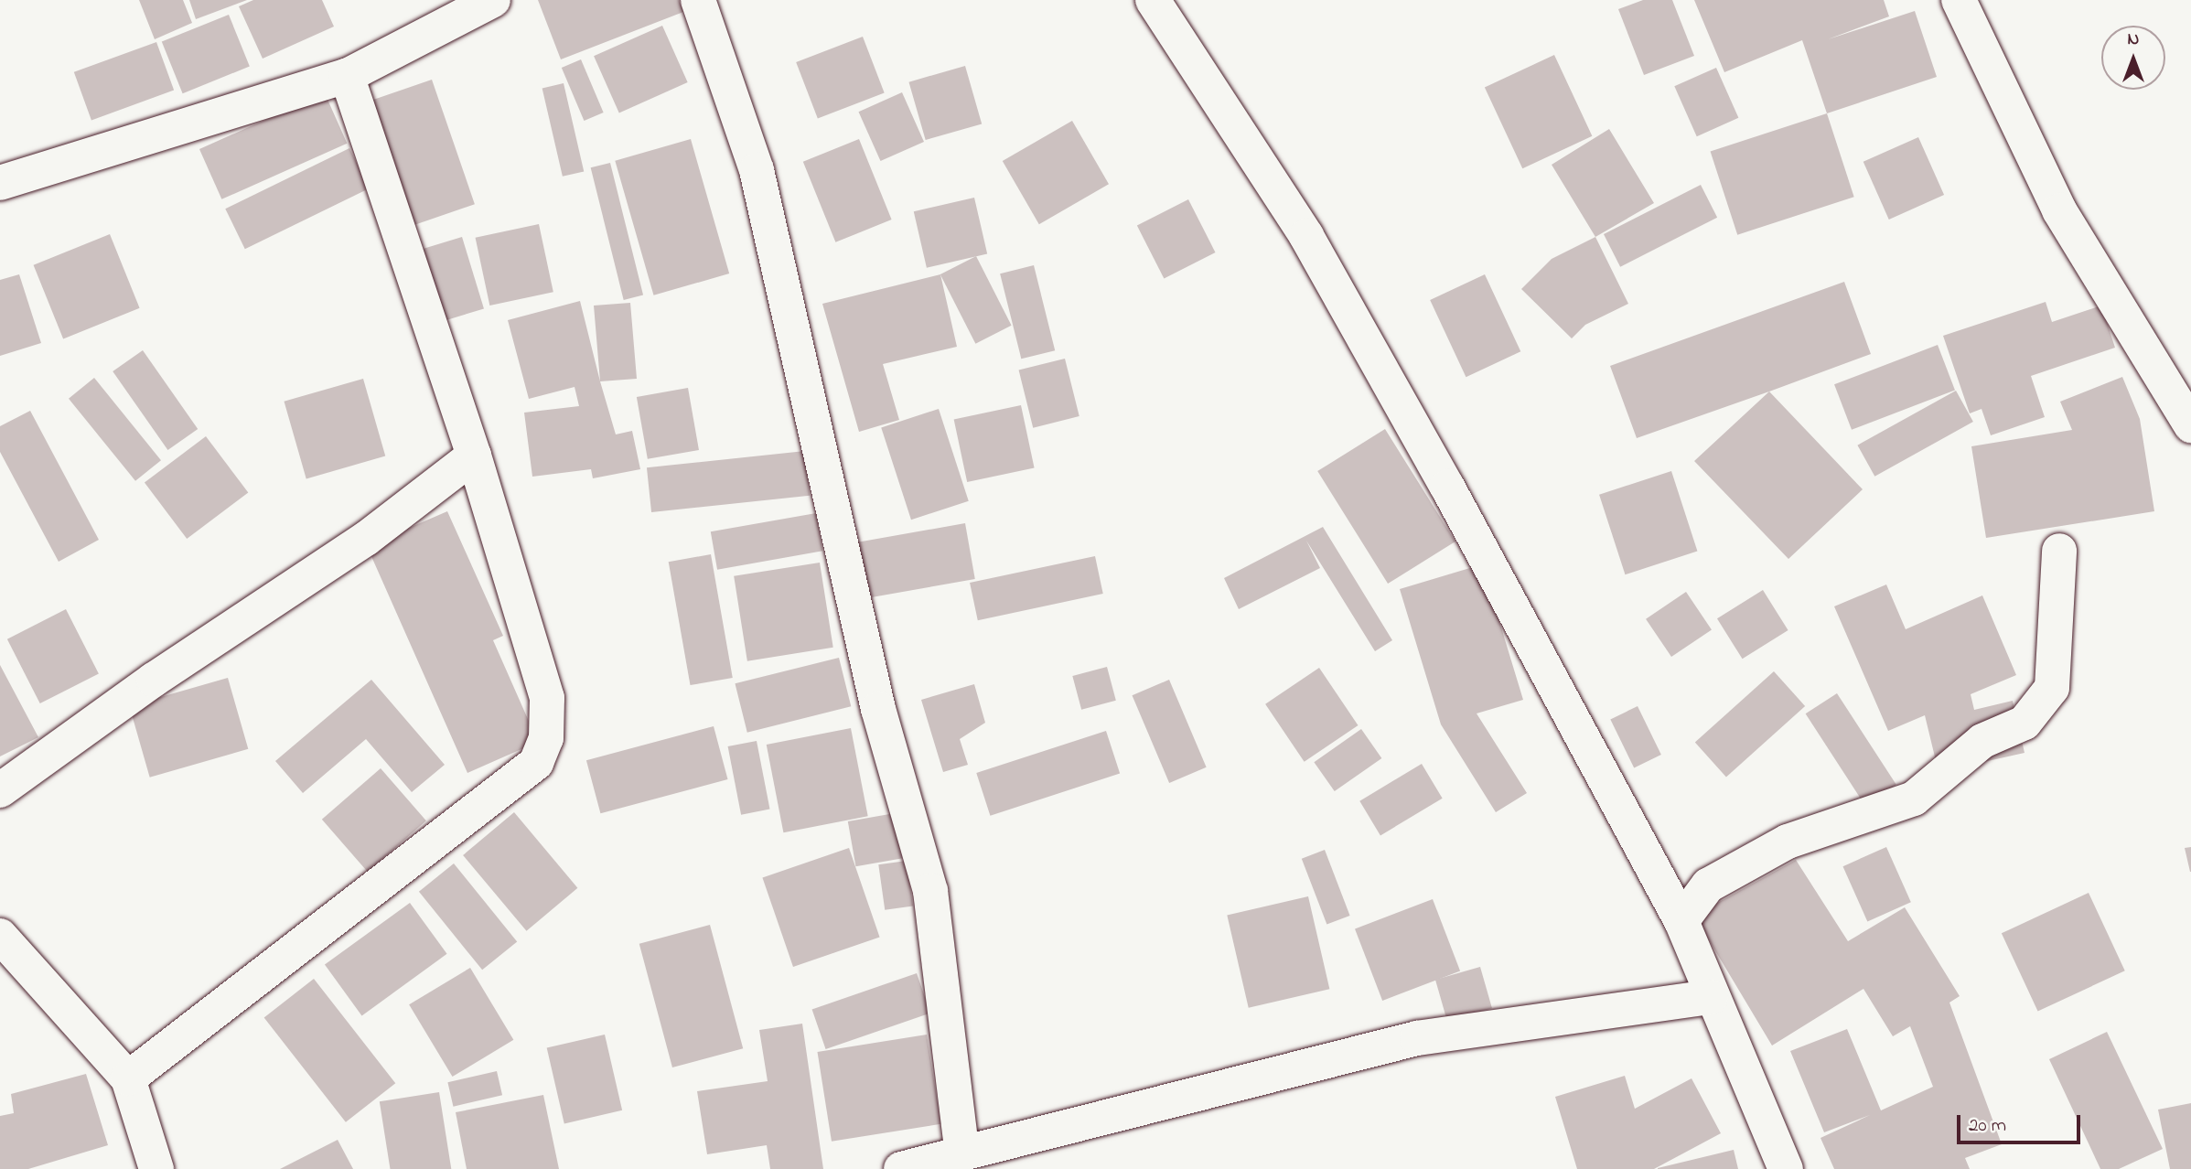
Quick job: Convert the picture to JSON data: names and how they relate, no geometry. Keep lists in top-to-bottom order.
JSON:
{
  "scale_bar": "20 m",
  "north": "top"
}
